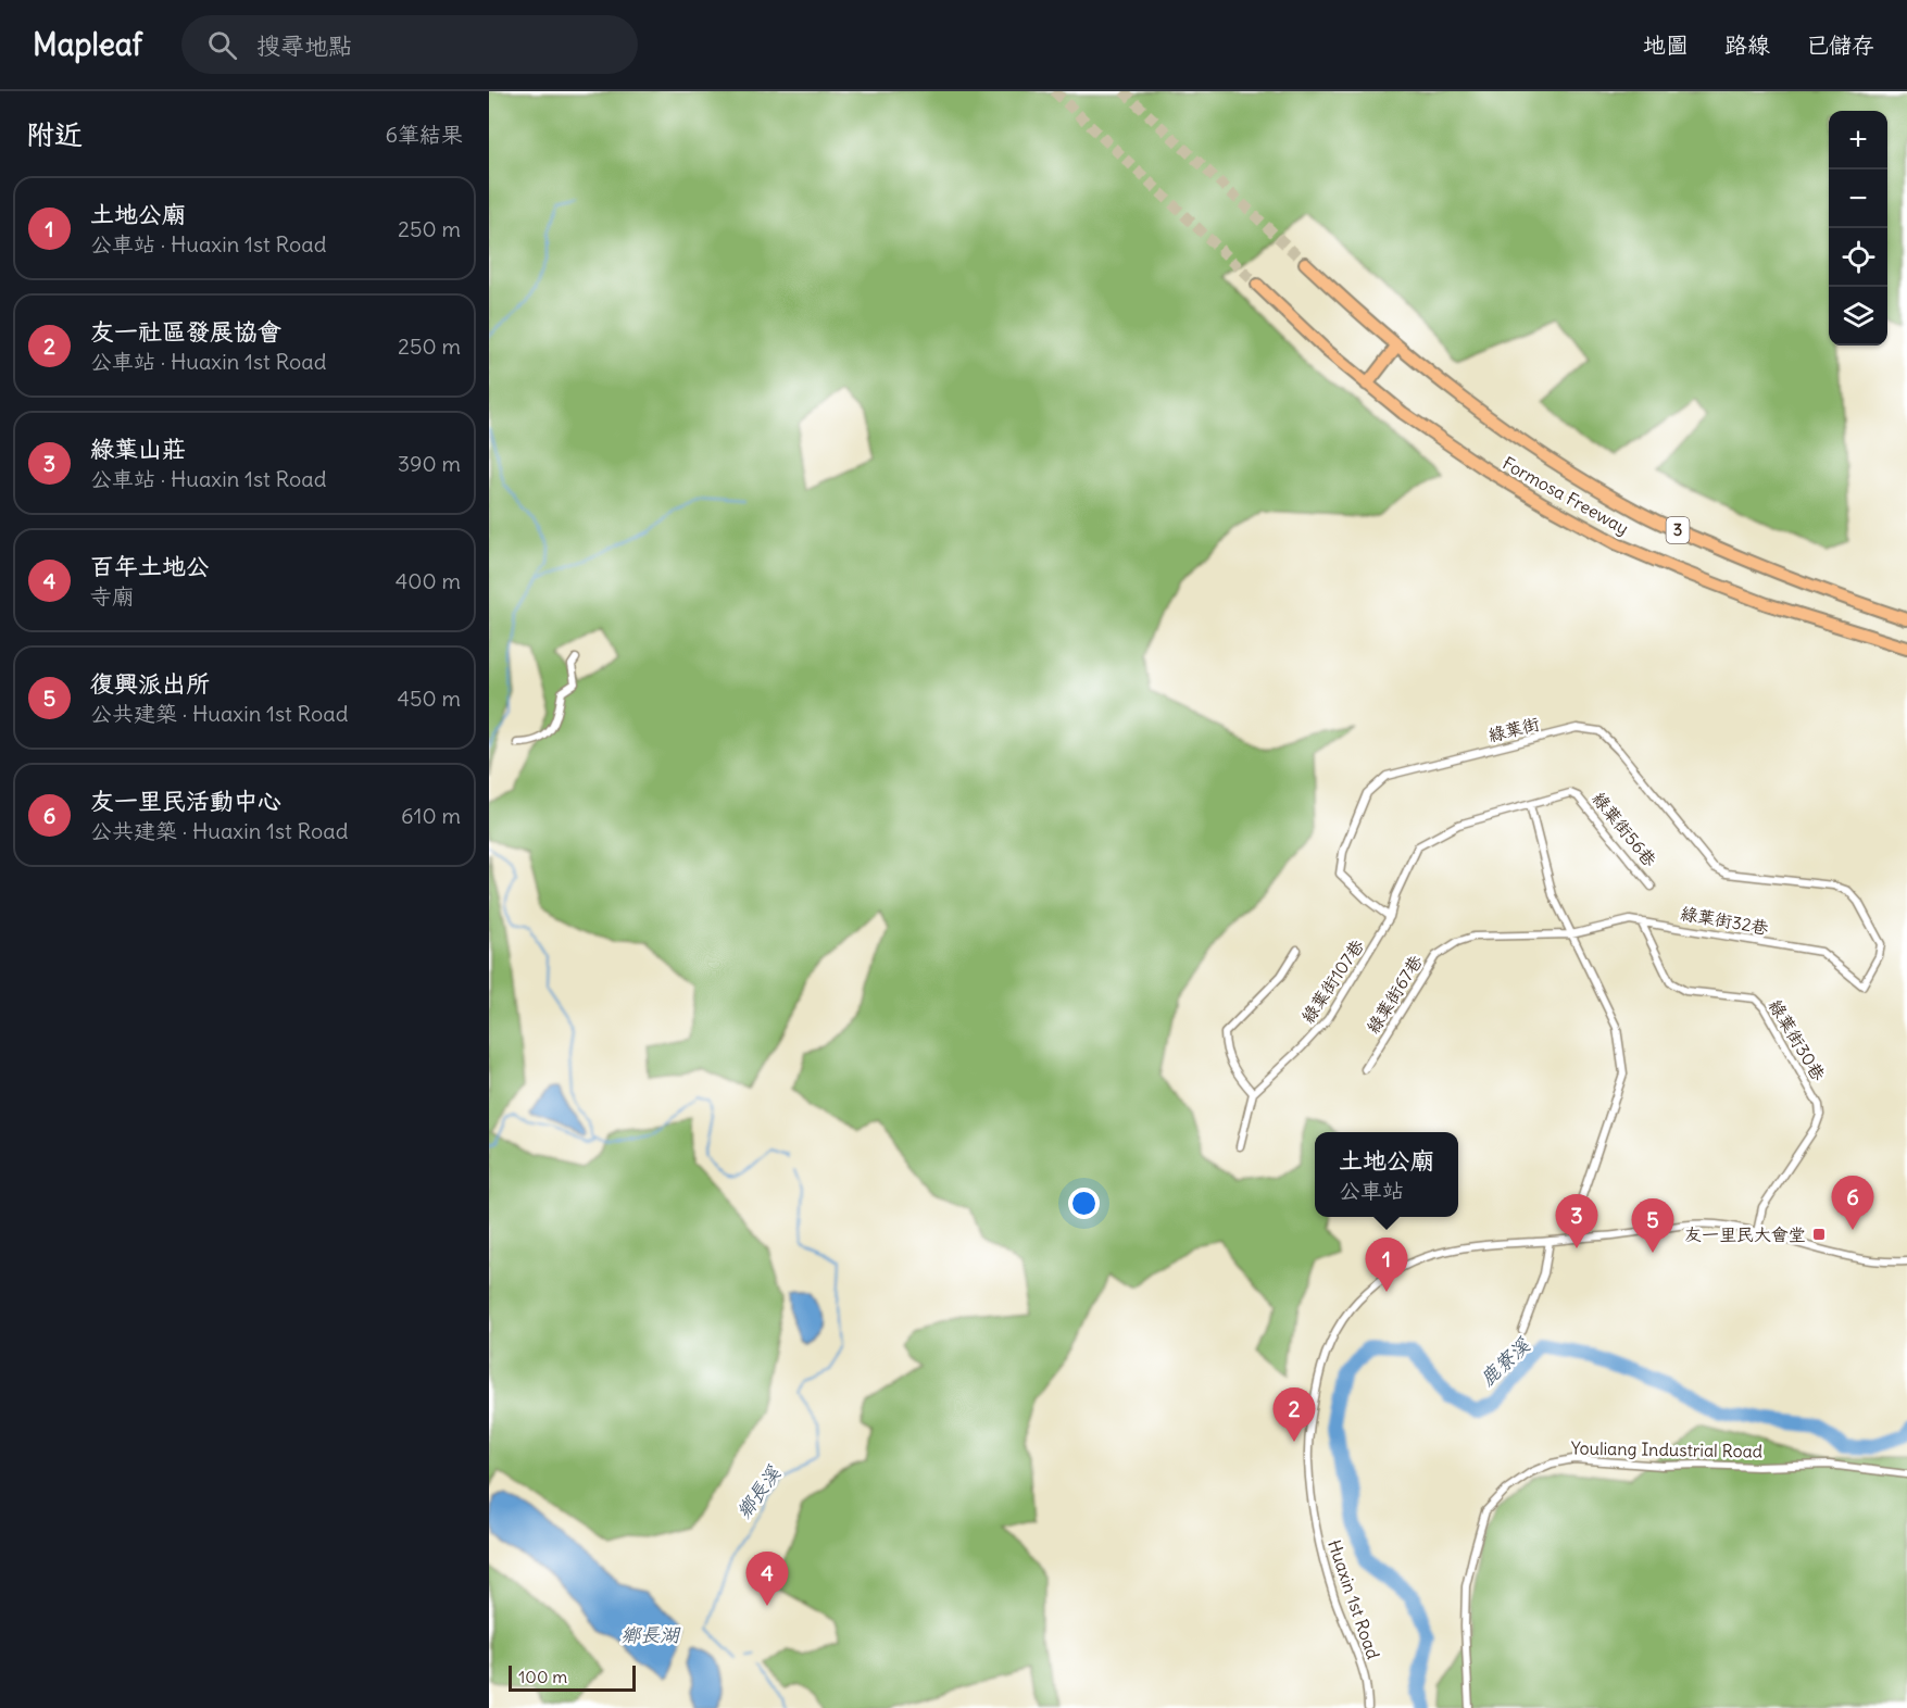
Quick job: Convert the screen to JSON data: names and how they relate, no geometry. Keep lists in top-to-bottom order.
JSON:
{
  "streets": {
    "highway": ["Formosa Freeway", "3"],
    "street": [
      "綠葉街",
      "綠葉街56巷",
      "綠葉街32巷",
      "綠葉街107巷",
      "綠葉街67巷",
      "綠葉街30巷",
      "Youliang Industrial Road",
      "Huaxin 1st Road"
    ]
  },
  "crossings": [
    ["綠葉街", "綠葉街32巷"],
    ["綠葉街", "綠葉街107巷"],
    ["綠葉街32巷", "綠葉街67巷"],
    ["綠葉街32巷", "綠葉街30巷"],
    ["綠葉街30巷", "Huaxin 1st Road"]
  ],
  "water": ["鹿寮溪", "鄉長溪", "鄉長湖"],
  "places": {
    "transit": ["友一里民大會堂"]
  },
  "scale_bar": "100 m",
  "page": {
    "header": "Mapleaf",
    "search": "搜尋地點",
    "nav": ["地圖", "路線", "已儲存"],
    "heading": ["附近", "6筆結果"],
    "map_buttons": ["+", "−"],
    "list": [
      {
        "mark": "1",
        "name": "土地公廟",
        "note": "公車站 · Huaxin 1st Road",
        "value": "250 m"
      },
      {
        "mark": "2",
        "name": "友一社區發展協會",
        "note": "公車站 · Huaxin 1st Road",
        "value": "250 m"
      },
      {
        "mark": "3",
        "name": "綠葉山莊",
        "note": "公車站 · Huaxin 1st Road",
        "value": "390 m"
      },
      {
        "mark": "4",
        "name": "百年土地公",
        "note": "寺廟",
        "value": "400 m"
      },
      {
        "mark": "5",
        "name": "復興派出所",
        "note": "公共建築 · Huaxin 1st Road",
        "value": "450 m"
      },
      {
        "mark": "6",
        "name": "友一里民活動中心",
        "note": "公共建築 · Huaxin 1st Road",
        "value": "610 m"
      }
    ],
    "popup": ["土地公廟", "公車站"],
    "pins": [
      "6",
      "3",
      "5",
      "1",
      "2",
      "4"
    ],
    "scale": "100 m"
  }
}
